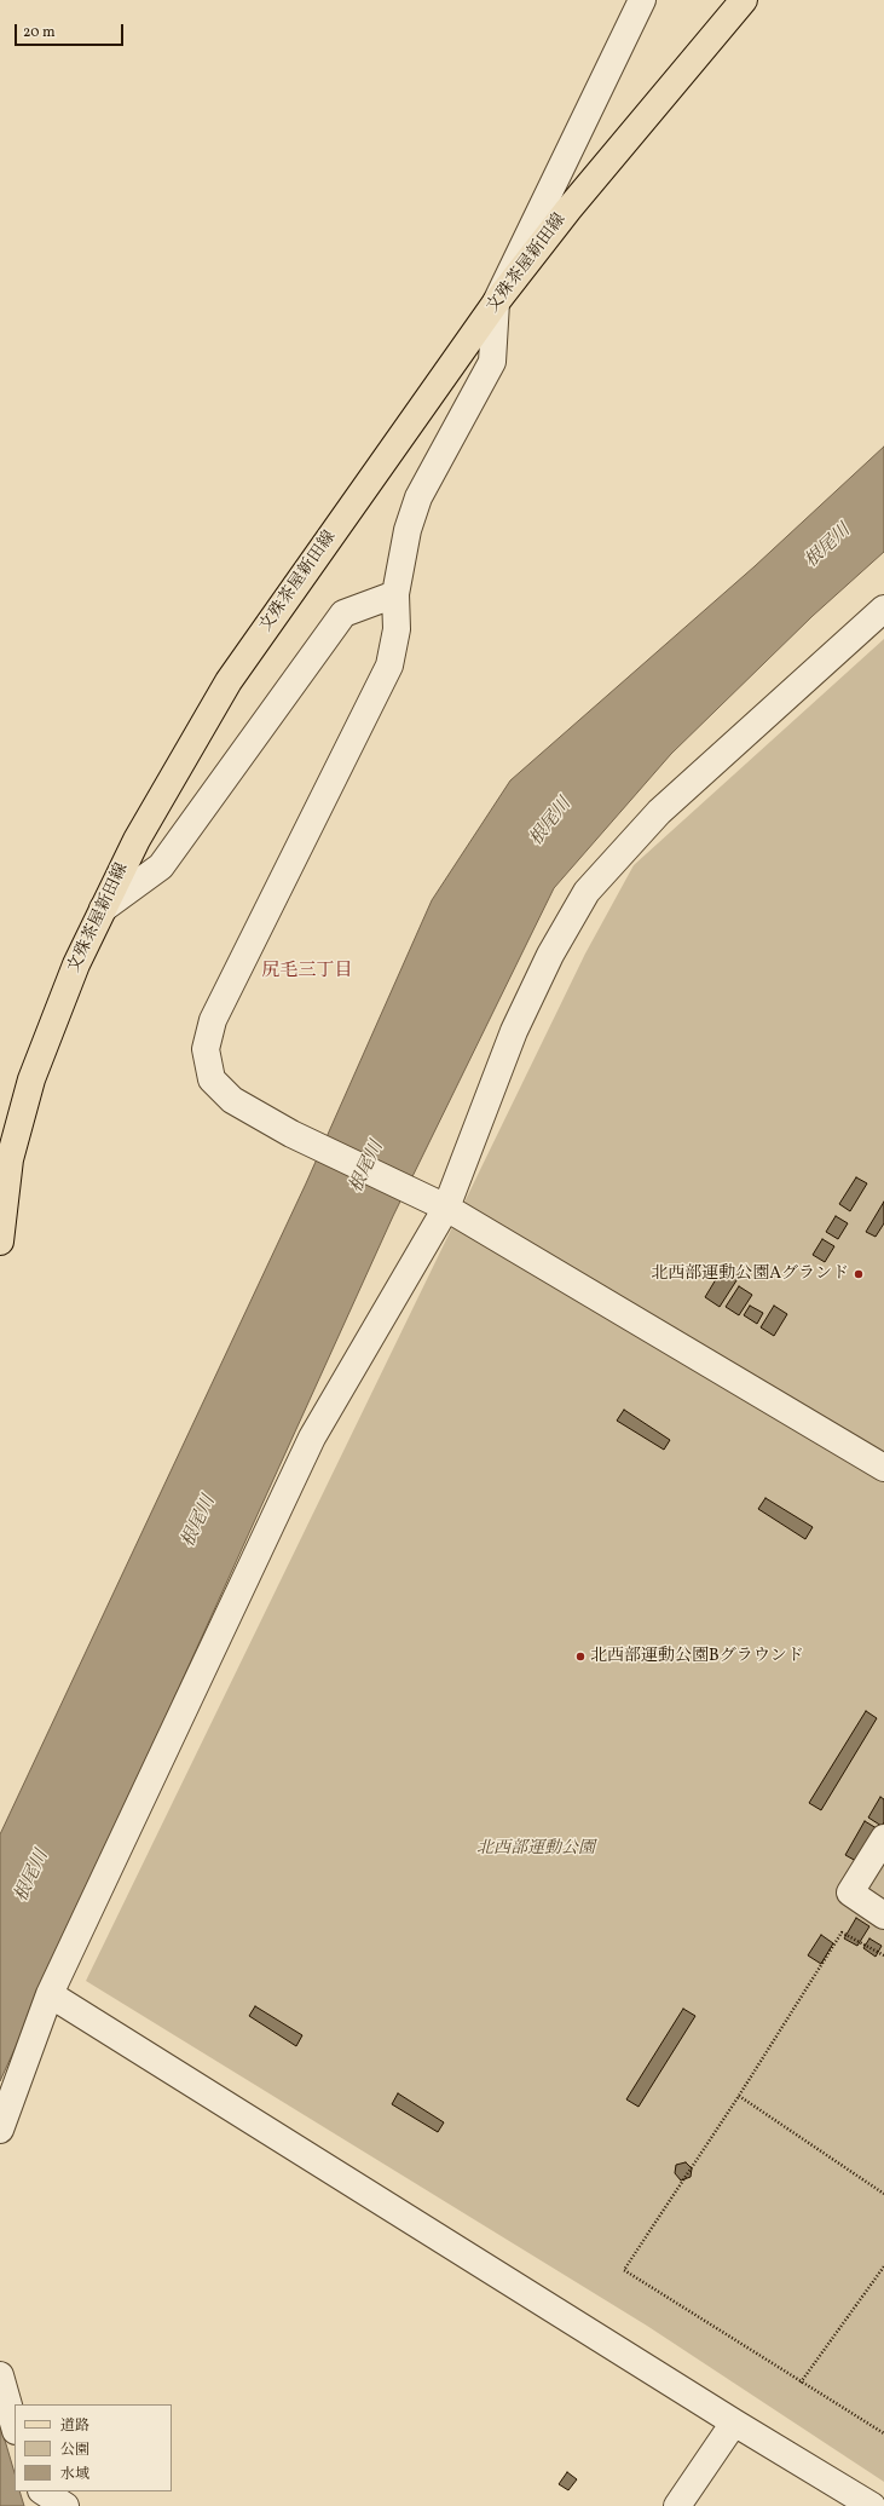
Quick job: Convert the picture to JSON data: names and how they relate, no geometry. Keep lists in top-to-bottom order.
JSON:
{
  "streets": {
    "main road": ["文殊茶屋新田線"]
  },
  "districts": ["尻毛三丁目"],
  "water": ["根尾川"],
  "parks": ["北西部運動公園"],
  "places": ["北西部運動公園Aグランド", "北西部運動公園Bグラウンド"],
  "legend": ["道路", "公園", "水域"],
  "scale_bar": "20 m"
}
